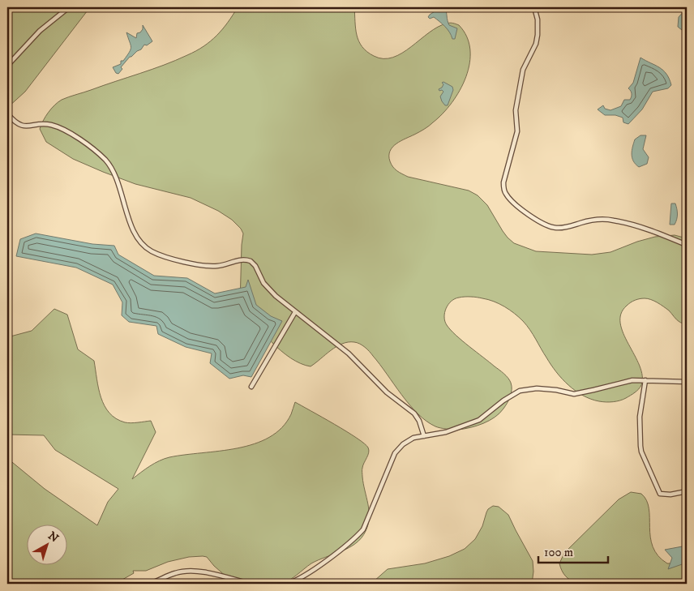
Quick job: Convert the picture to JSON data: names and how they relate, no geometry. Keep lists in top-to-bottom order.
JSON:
{
  "scale_bar": "100 m",
  "north": "top right"
}
